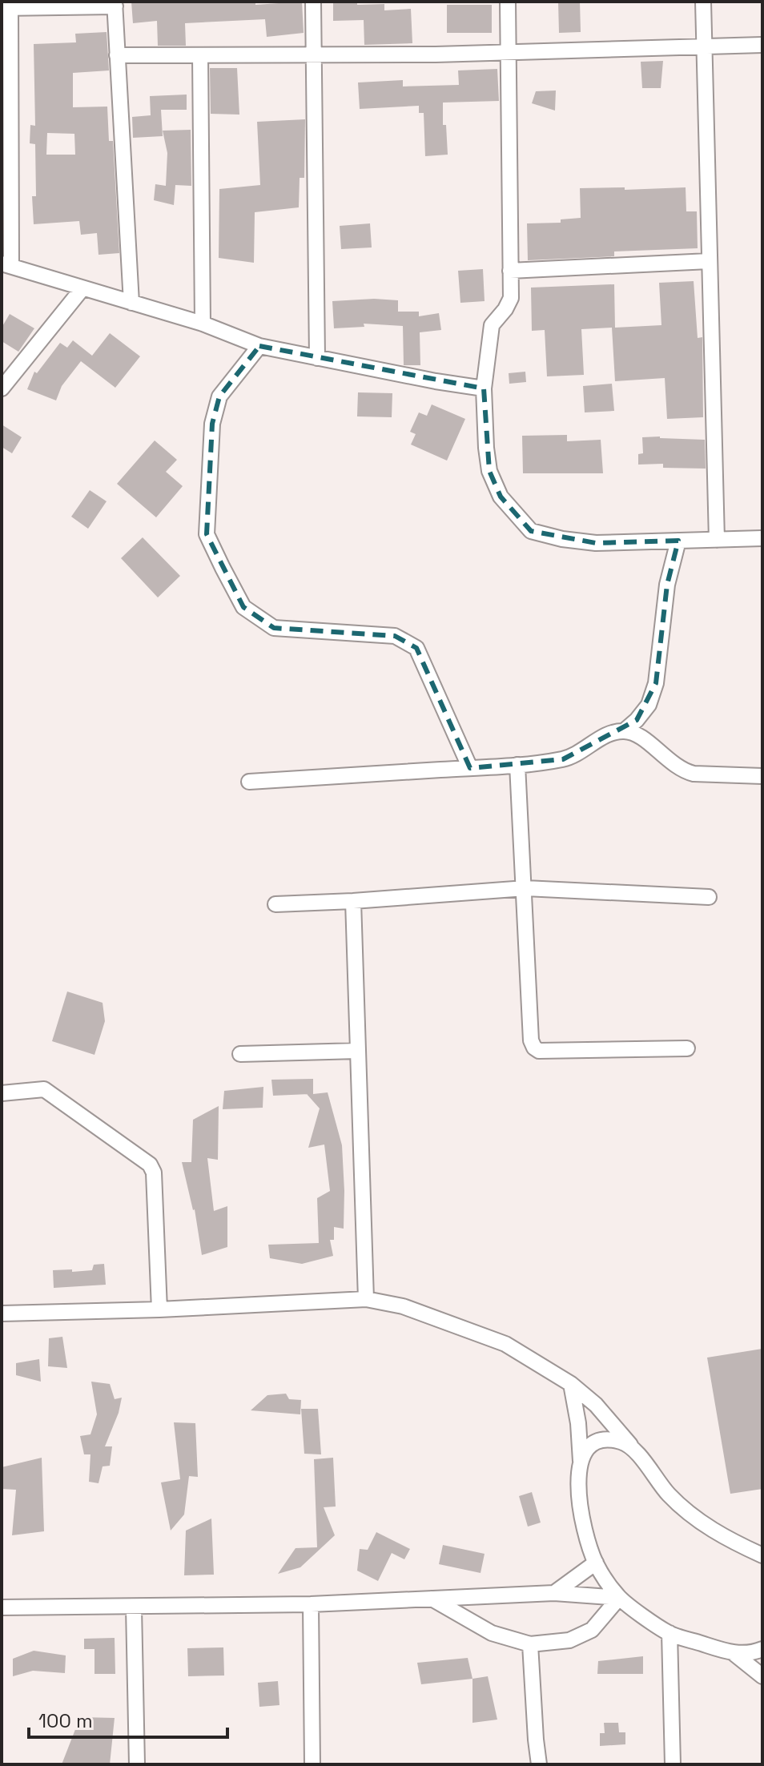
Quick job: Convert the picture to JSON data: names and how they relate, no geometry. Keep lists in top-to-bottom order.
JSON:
{
  "scale_bar": "100 m"
}
